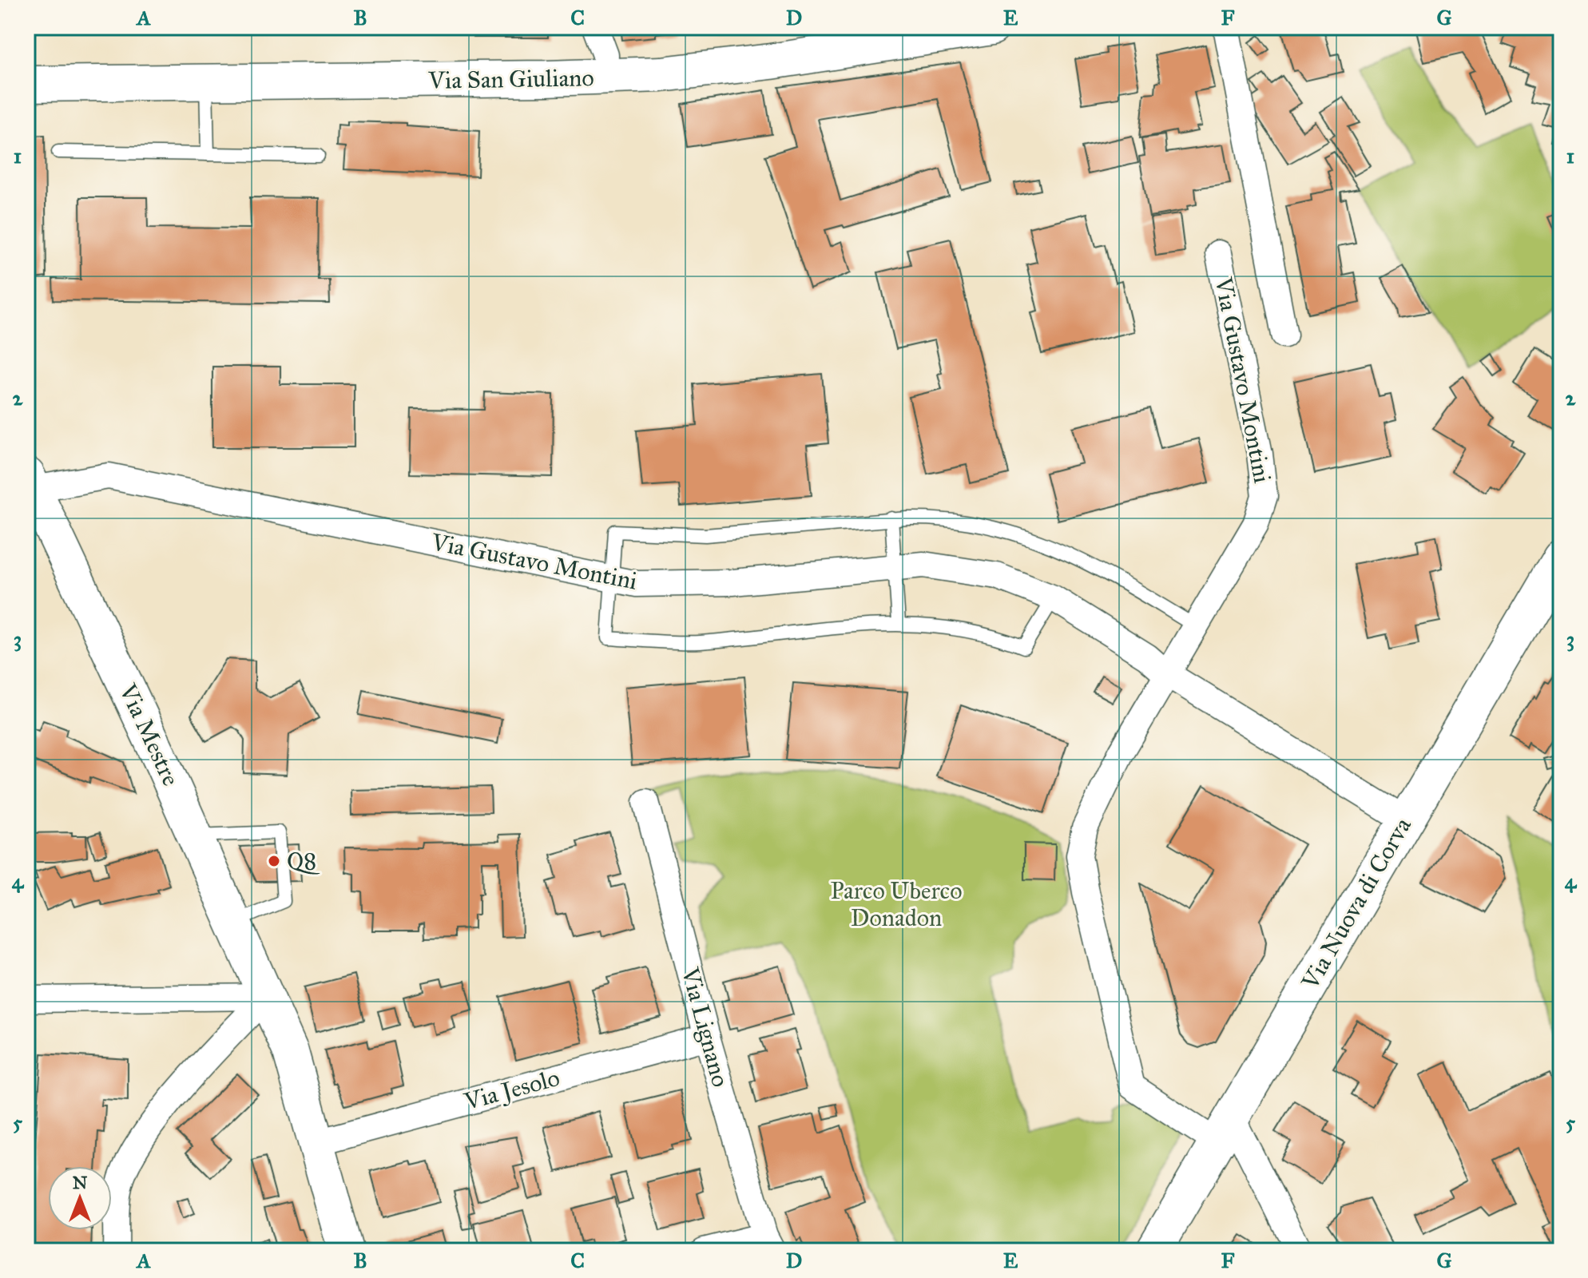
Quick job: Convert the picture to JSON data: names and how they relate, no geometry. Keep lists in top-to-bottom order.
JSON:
{
  "streets": {
    "main road": ["Via San Giuliano", "Via Mestre", "Via Nuova di Corva"],
    "street": ["Via Gustavo Montini", "Via Lignano", "Via Jesolo"]
  },
  "crossings": [
    ["Via Gustavo Montini", "Via Mestre"],
    ["Via Gustavo Montini", "Via Nuova di Corva"],
    ["Via Mestre", "Via Jesolo"],
    ["Via Lignano", "Via Jesolo"]
  ],
  "parks": ["Parco Uberco Donadon"],
  "places": ["Q8"],
  "north": "top",
  "grid": {
    "columns": [
      "A",
      "B",
      "C",
      "D",
      "E",
      "F",
      "G"
    ],
    "rows": [
      "1",
      "2",
      "3",
      "4",
      "5"
    ]
  }
}
